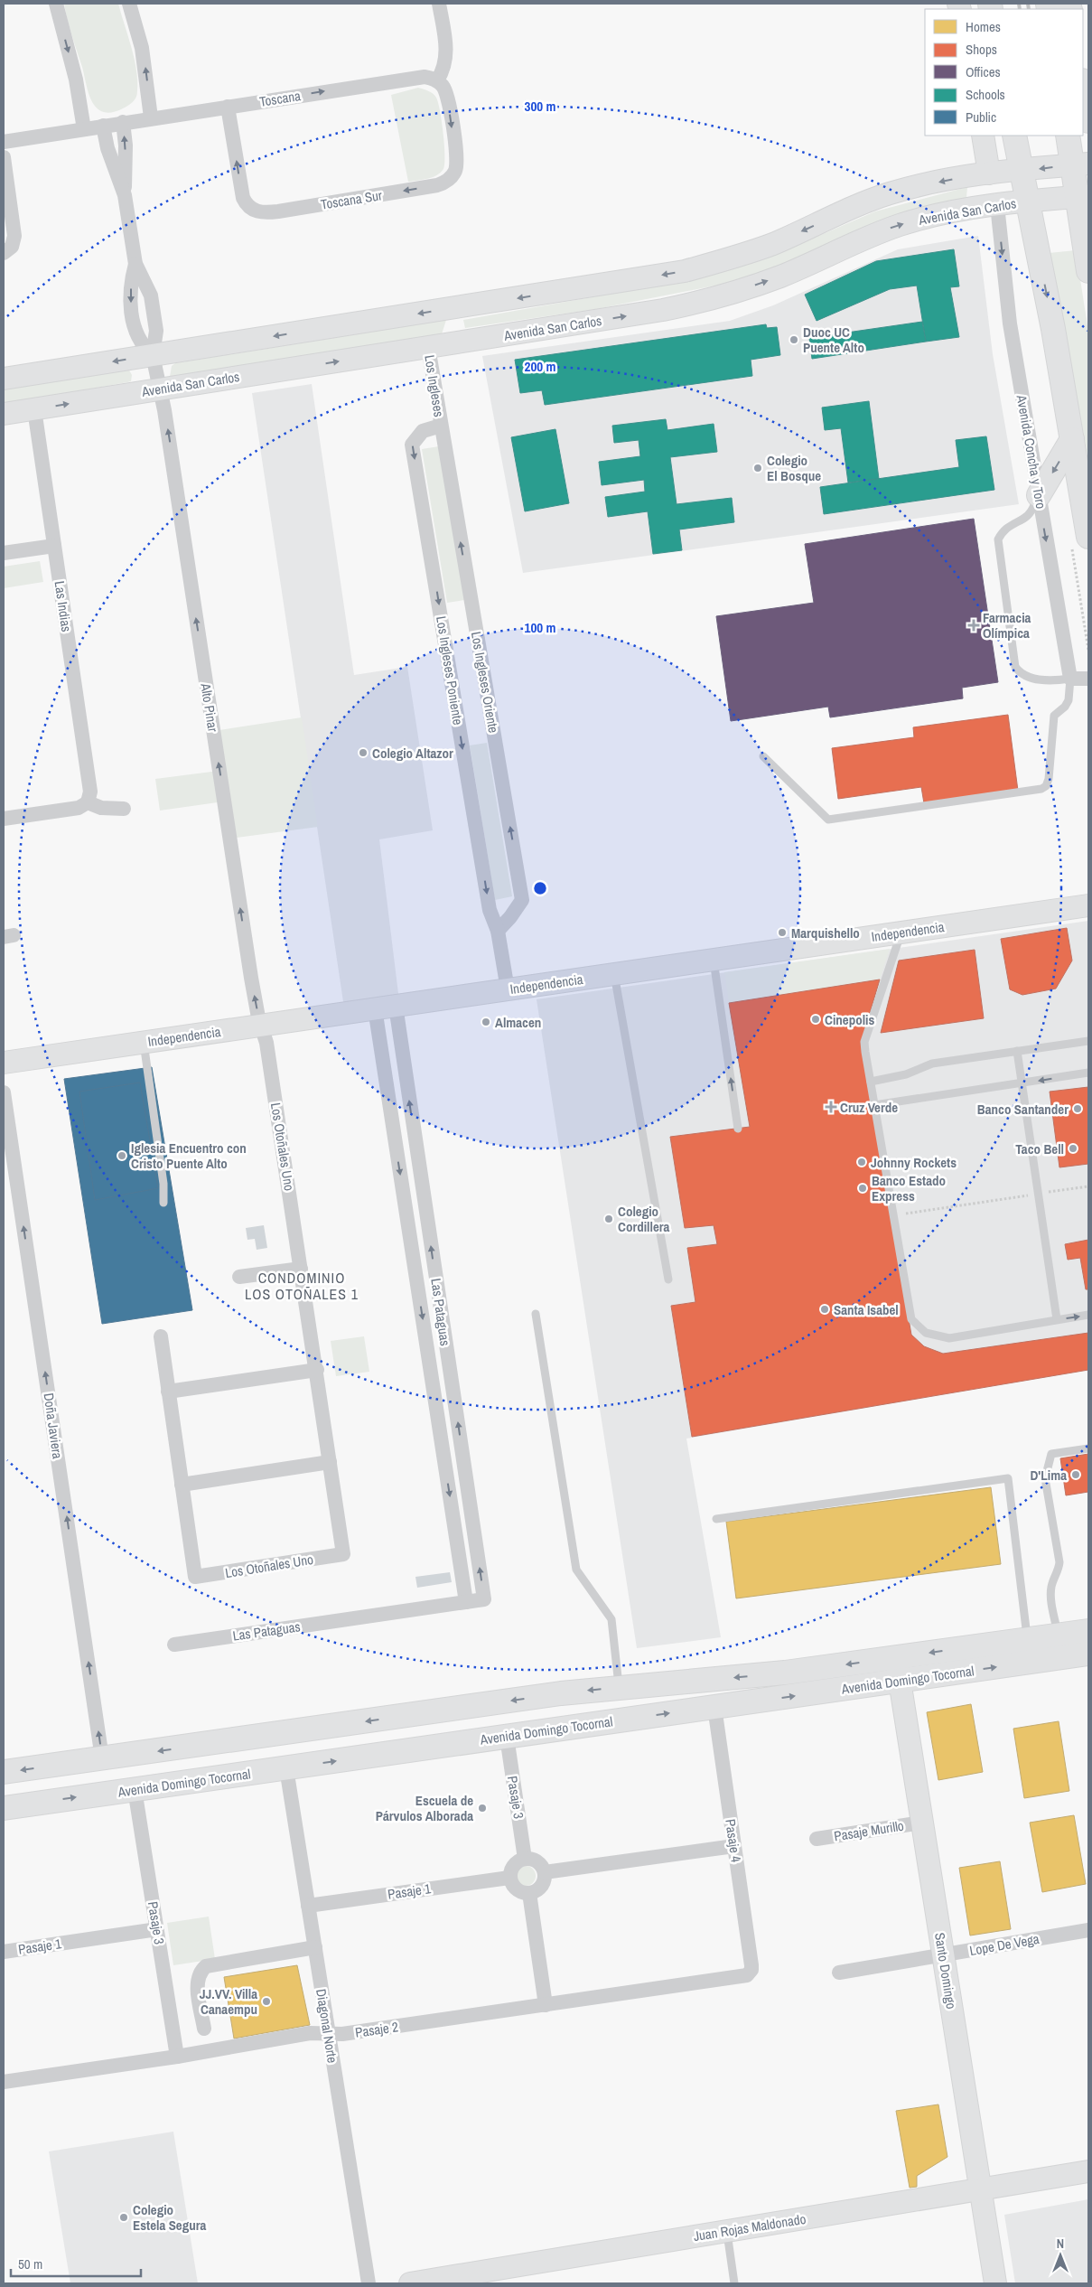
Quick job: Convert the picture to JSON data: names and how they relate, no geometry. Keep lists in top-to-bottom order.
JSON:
{
  "streets": {
    "main road": ["Avenida Domingo Tocornal"],
    "street": [
      "Toscana",
      "Toscana Sur",
      "Avenida San Carlos",
      "Los Ingleses",
      "Avenida Concha y Toro",
      "Las Indias",
      "Los Ingleses Poniente",
      "Los Ingleses Oriente",
      "Alto Pinar",
      "Independencia",
      "Los Otoñales Uno",
      "Las Pataguas",
      "Doña Javiera",
      "Pasaje 3",
      "Pasaje Murillo",
      "Pasaje 4",
      "Pasaje 1",
      "Lope De Vega",
      "Santo Domingo",
      "Diagonal Norte",
      "Pasaje 2",
      "Juan Rojas Maldonado"
    ]
  },
  "crossings": [
    ["Toscana", "Toscana Sur"],
    ["Avenida San Carlos", "Los Ingleses"],
    ["Avenida San Carlos", "Avenida Concha y Toro"],
    ["Avenida San Carlos", "Las Indias"],
    ["Avenida San Carlos", "Alto Pinar"],
    ["Los Ingleses", "Los Ingleses Poniente"],
    ["Los Ingleses", "Los Ingleses Oriente"],
    ["Los Ingleses Poniente", "Los Ingleses Oriente"],
    ["Alto Pinar", "Independencia"],
    ["Alto Pinar", "Los Otoñales Uno"],
    ["Independencia", "Los Otoñales Uno"],
    ["Independencia", "Las Pataguas"],
    ["Doña Javiera", "Avenida Domingo Tocornal"],
    ["Avenida Domingo Tocornal", "Pasaje 3"],
    ["Avenida Domingo Tocornal", "Pasaje 4"],
    ["Avenida Domingo Tocornal", "Santo Domingo"],
    ["Avenida Domingo Tocornal", "Diagonal Norte"],
    ["Pasaje 3", "Pasaje 1"],
    ["Pasaje 3", "Pasaje 2"],
    ["Pasaje Murillo", "Santo Domingo"],
    ["Pasaje 4", "Pasaje 2"],
    ["Pasaje 1", "Diagonal Norte"],
    ["Lope De Vega", "Santo Domingo"],
    ["Santo Domingo", "Juan Rojas Maldonado"],
    ["Diagonal Norte", "Pasaje 2"]
  ],
  "one_way": [
    "Toscana",
    "Avenida Concha y Toro",
    "Los Ingleses Poniente",
    "Los Ingleses Oriente",
    "Alto Pinar",
    "Doña Javiera"
  ],
  "districts": ["CONDOMINIO LOS OTOÑALES 1"],
  "places": {
    "other": [
      "Duoc UC Puente Alto",
      "Colegio El Bosque",
      "Colegio Altazor",
      "Marquishello",
      "Cinepolis",
      "Almacen",
      "Banco Santander",
      "Taco Bell",
      "Iglesia Encuentro con Cristo Puente Alto",
      "Johnny Rockets",
      "Banco Estado Express",
      "Colegio Cordillera",
      "Santa Isabel",
      "D'Lima",
      "Escuela de Párvulos Alborada",
      "JJ.VV. Villa Canaempu",
      "Colegio Estela Segura"
    ],
    "health": ["Farmacia Olímpica", "Cruz Verde"]
  },
  "legend": [
    "Homes",
    "Shops",
    "Offices",
    "Schools",
    "Public"
  ],
  "scale_bar": "50 m",
  "north": "top",
  "rings": ["300 m", "200 m", "100 m"]
}
